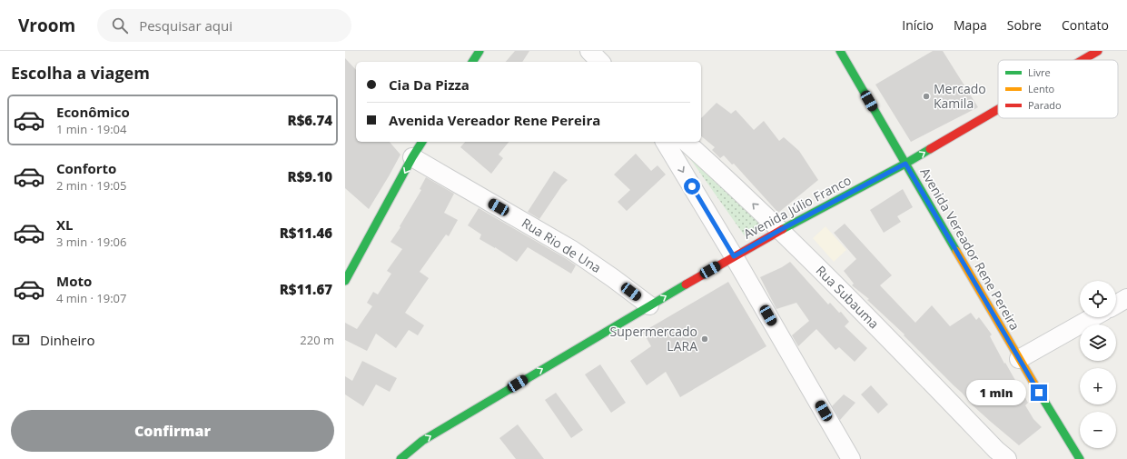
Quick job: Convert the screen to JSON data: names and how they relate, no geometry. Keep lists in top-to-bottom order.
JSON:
{
  "streets": {
    "main road": ["Avenida Júlio Franco", "Avenida Vereador Rene Pereira"],
    "street": ["Rua Rio de Una", "Rua Subauma"]
  },
  "crossings": [
    ["Avenida Júlio Franco", "Rua Rio de Una"],
    ["Avenida Júlio Franco", "Avenida Vereador Rene Pereira"],
    ["Avenida Júlio Franco", "Rua Subauma"]
  ],
  "one_way": ["Avenida Júlio Franco"],
  "places": ["Mercado Kamila", "Supermercado LARA"],
  "legend": ["Livre", "Lento", "Parado"],
  "page": {
    "header": "Vroom",
    "search": "Pesquisar aqui",
    "nav": [
      "Início",
      "Mapa",
      "Sobre",
      "Contato"
    ],
    "heading": "Escolha a viagem",
    "banner": ["Cia Da Pizza", "Avenida Vereador Rene Pereira"],
    "list": [
      {
        "name": "Econômico",
        "note": "1 min · 19:04",
        "value": "R$6.74"
      },
      {
        "name": "Conforto",
        "note": "2 min · 19:05",
        "value": "R$9.10"
      },
      {
        "name": "XL",
        "note": "3 min · 19:06",
        "value": "R$11.46"
      },
      {
        "name": "Moto",
        "note": "4 min · 19:07",
        "value": "R$11.67"
      }
    ],
    "map_buttons": ["+", "−"],
    "pay": ["Dinheiro", "220 m"],
    "bubble": "1 min",
    "buttons": "Confirmar"
  }
}
